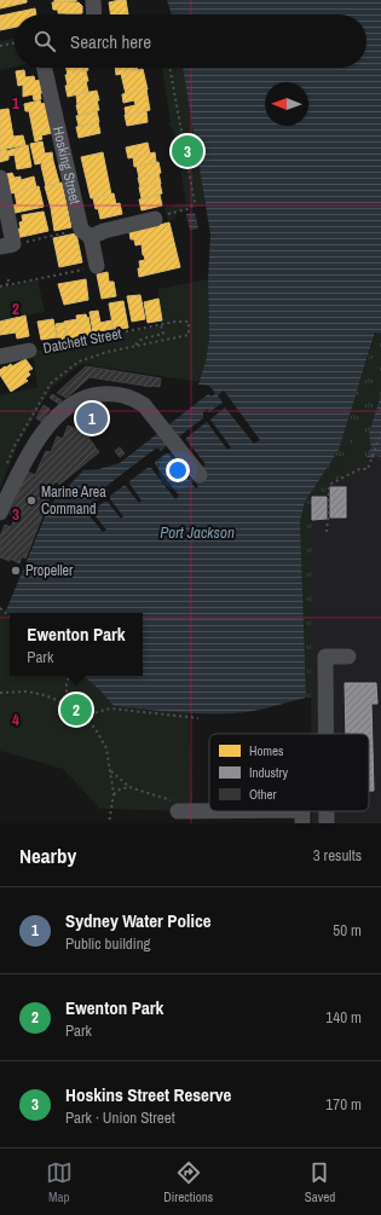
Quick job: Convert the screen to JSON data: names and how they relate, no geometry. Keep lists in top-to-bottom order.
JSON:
{
  "streets": {
    "street": ["Hosking Street", "Datchett Street"]
  },
  "water": ["Port Jackson"],
  "places": ["Marine Area Command", "Propeller"],
  "legend": ["Homes", "Industry", "Other"],
  "north": "left",
  "page": {
    "search": "Search here",
    "pins": ["3", "1", "2"],
    "popup": ["Ewenton Park", "Park"],
    "heading": ["Nearby", "3 results"],
    "list": [
      {
        "mark": "1",
        "name": "Sydney Water Police",
        "note": "Public building",
        "value": "50 m"
      },
      {
        "mark": "2",
        "name": "Ewenton Park",
        "note": "Park",
        "value": "140 m"
      },
      {
        "mark": "3",
        "name": "Hoskins Street Reserve",
        "note": "Park · Union Street",
        "value": "170 m"
      }
    ],
    "nav": ["Map", "Directions", "Saved"]
  },
  "grid": {
    "rows": [
      "1",
      "2",
      "3",
      "4"
    ]
  }
}
